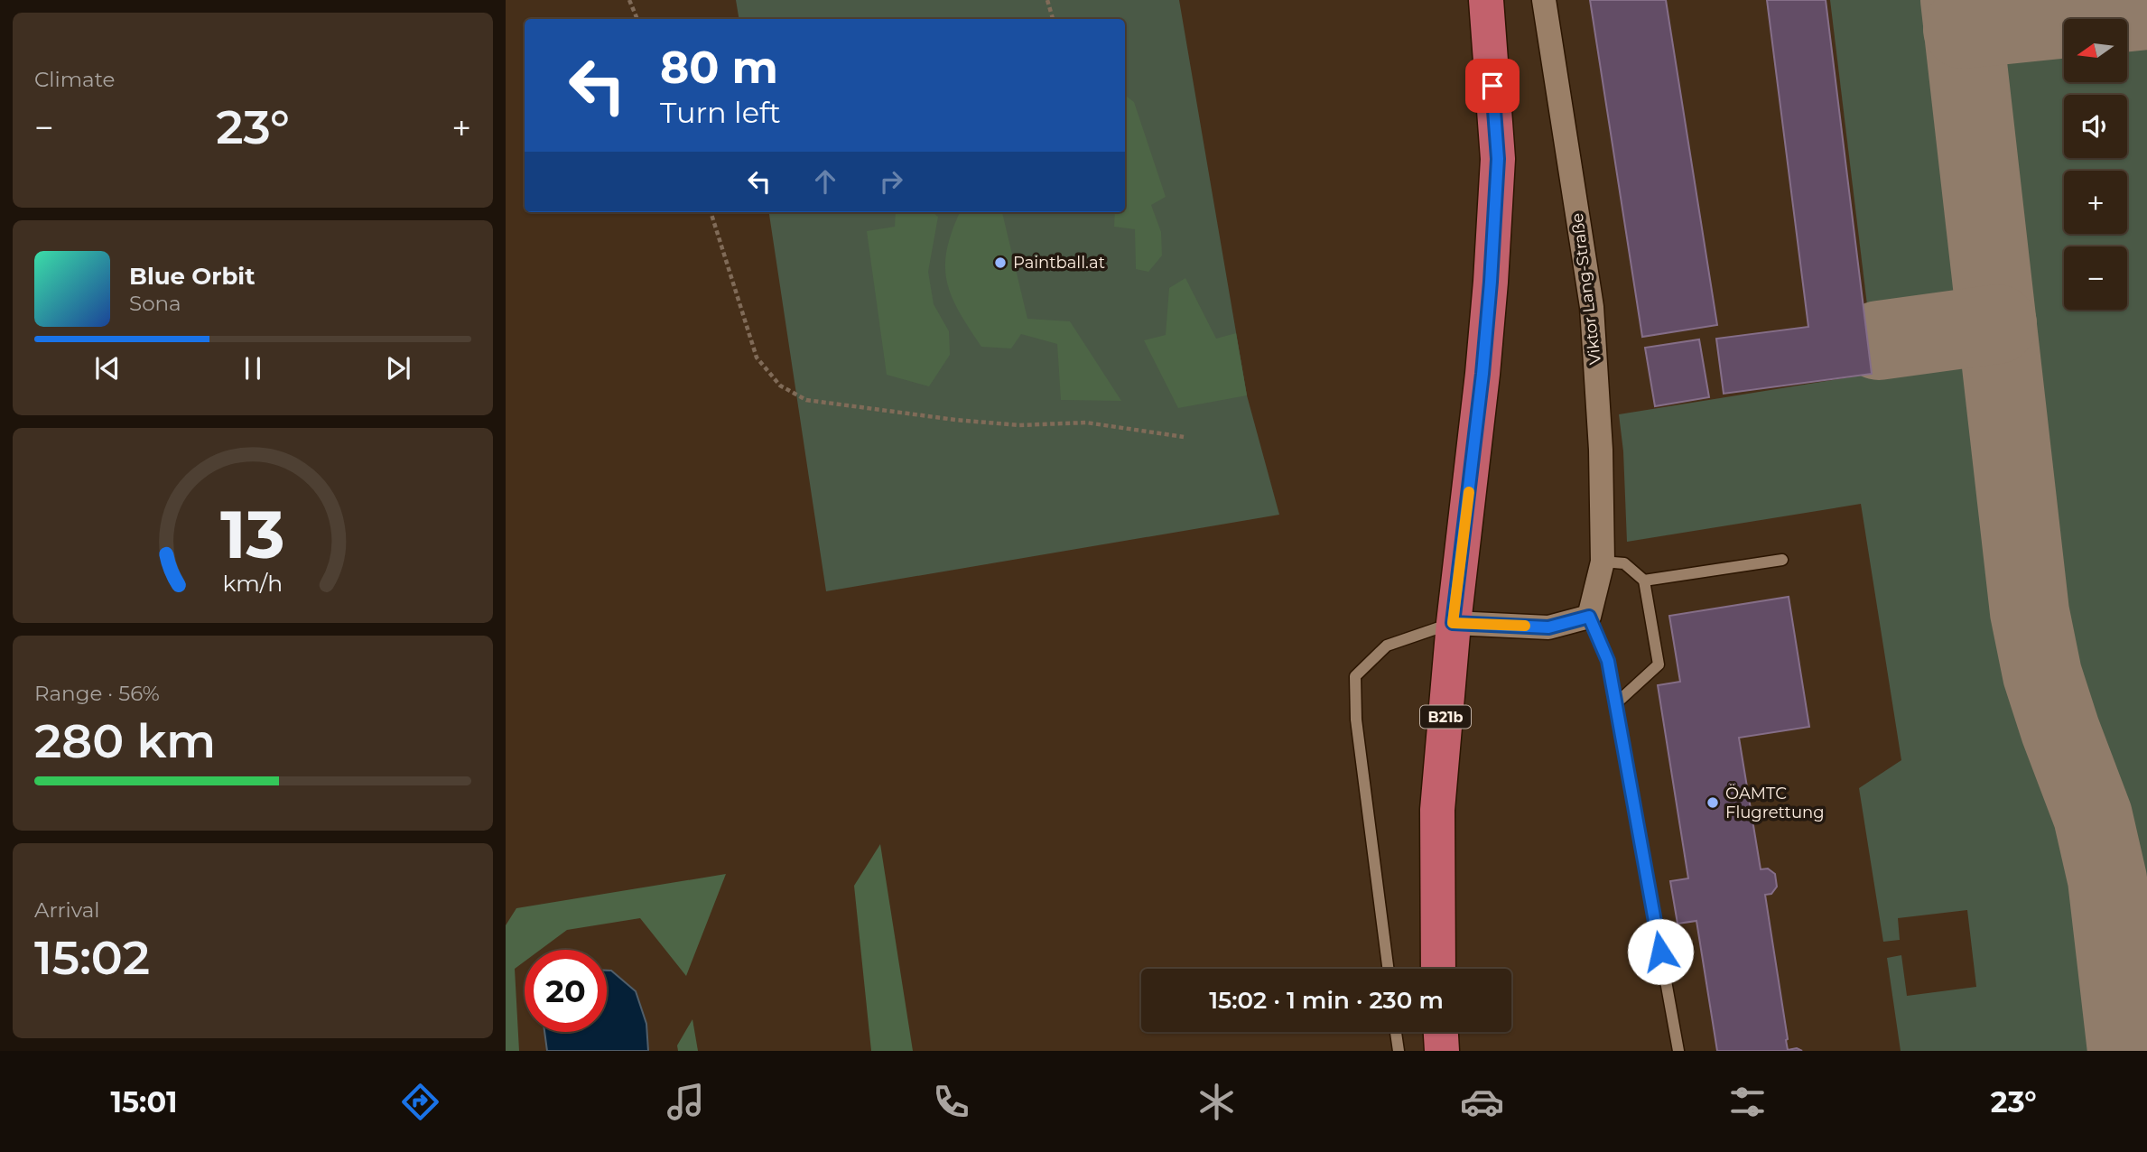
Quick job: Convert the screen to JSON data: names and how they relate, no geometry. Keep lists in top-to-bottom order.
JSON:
{
  "streets": {
    "main road": ["B21b"],
    "street": ["Viktor Lang-Straße"]
  },
  "places": ["Paintball.at", "ÖAMTC Flugrettung"],
  "north": "left",
  "page": {
    "tile": [
      "Climate",
      ["Range · 56%", "280 km"],
      ["Arrival", "15:02"]
    ],
    "map_buttons": ["+", "−"],
    "turn": ["80 m", "Turn left"],
    "heat": ["−", "23°", "+"],
    "song": ["Blue Orbit", "Sona"],
    "limit": "20",
    "trip": "15:02 · 1 min · 230 m",
    "tabs": ["15:01", "23°"],
    "gauge": ["13", "km/h"]
  }
}
